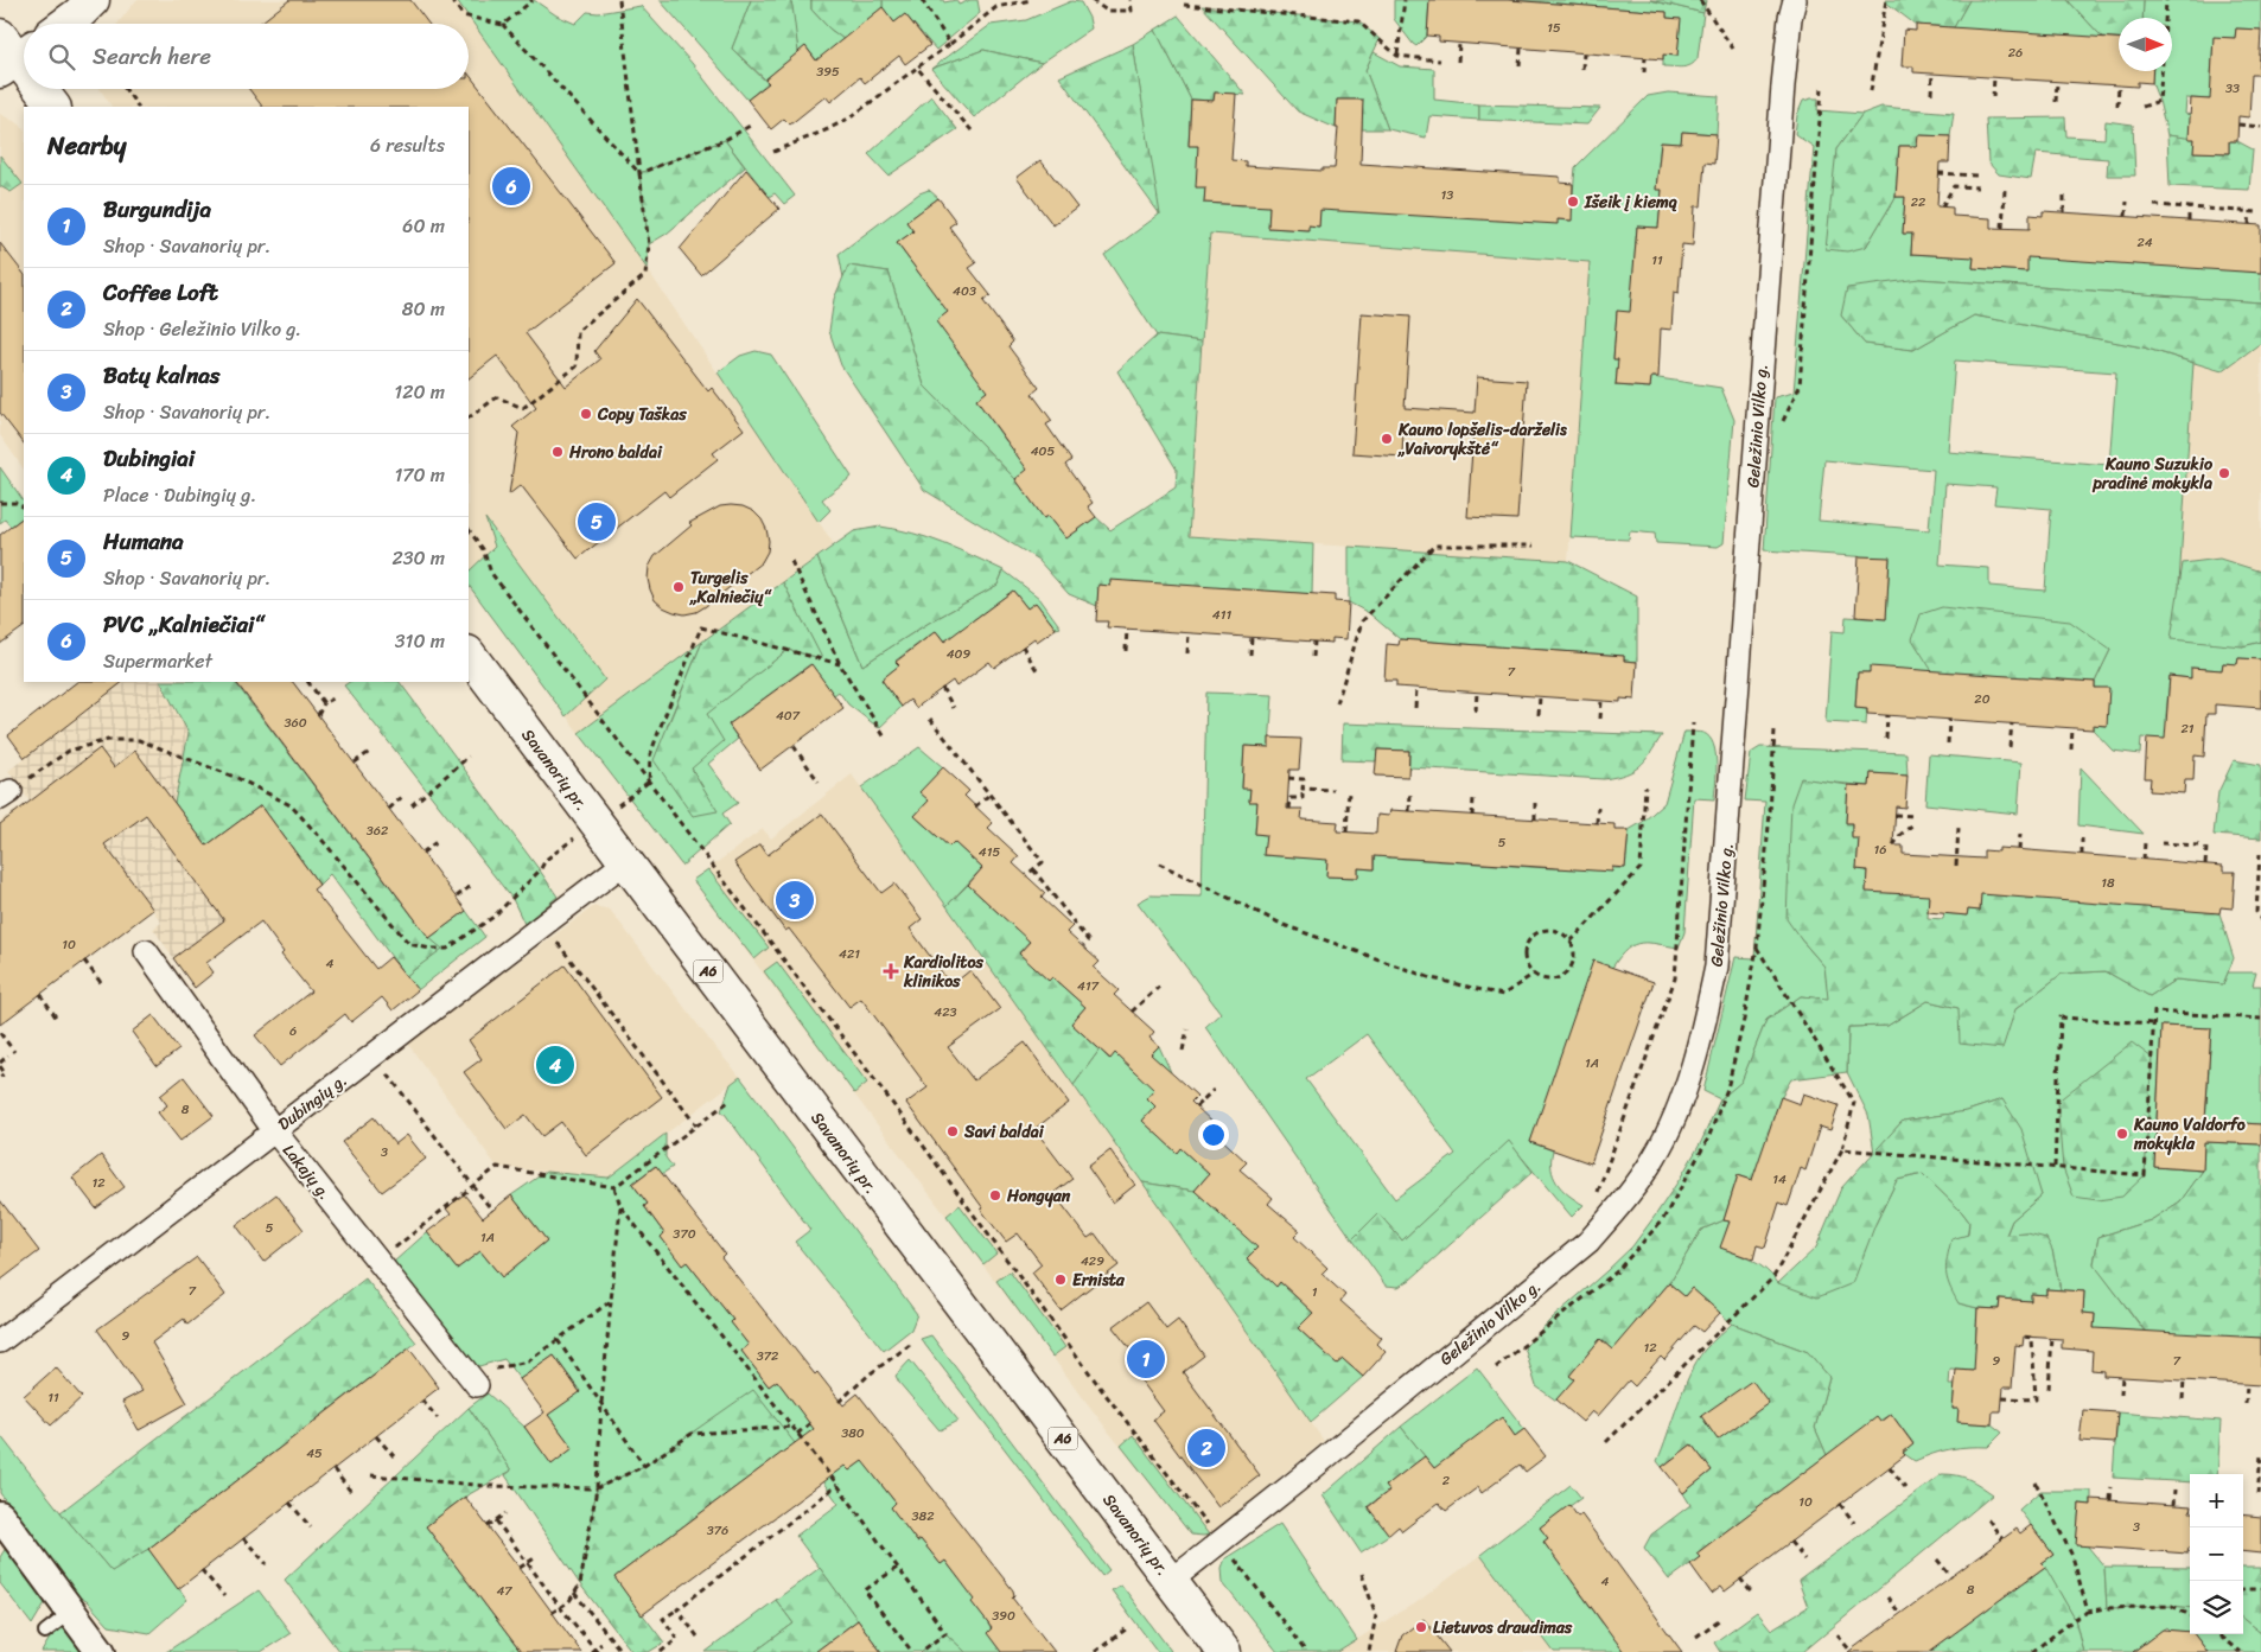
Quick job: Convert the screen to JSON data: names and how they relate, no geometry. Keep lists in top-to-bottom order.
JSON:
{
  "streets": {
    "main road": ["Savanorių pr.", "A6"],
    "street": ["Geležinio Vilko g.", "Dubingių g.", "Lakajų g."]
  },
  "crossings": [
    ["Geležinio Vilko g.", "Savanorių pr."],
    ["Savanorių pr.", "Dubingių g."],
    ["Dubingių g.", "Lakajų g."]
  ],
  "places": {
    "other": [
      "Išeik į kiemą",
      "Copy Taškas",
      "Kauno lopšelis-darželis „Vaivorykštė“",
      "Hrono baldai",
      "Kauno Suzukio pradinė mokykla",
      "Turgelis „Kalniečių“",
      "Savi baldai",
      "Kauno Valdorfo mokykla",
      "Hongyan",
      "Ernista",
      "Lietuvos draudimas"
    ],
    "health": ["Kardiolitos klinikos"]
  },
  "house_numbers": [
    "15",
    "26",
    "395",
    "33",
    "13",
    "22",
    "24",
    "11",
    "403",
    "405",
    "411",
    "409",
    "7",
    "20",
    "407",
    "360",
    "21",
    "362",
    "5",
    "16",
    "415",
    "18",
    "10",
    "421",
    "4",
    "417",
    "423",
    "6",
    "1A",
    "8",
    "3",
    "14",
    "12",
    "5",
    "370",
    "1A",
    "429",
    "7",
    "1",
    "9",
    "12",
    "372",
    "9",
    "7",
    "11",
    "380",
    "45",
    "2",
    "10",
    "382",
    "3",
    "376",
    "4",
    "8",
    "47",
    "390"
  ],
  "north": "right",
  "page": {
    "search": "Search here",
    "heading": ["Nearby", "6 results"],
    "pins": [
      "6",
      "5",
      "3",
      "4",
      "1",
      "2"
    ],
    "list": [
      {
        "mark": "1",
        "name": "Burgundija",
        "note": "Shop · Savanorių pr.",
        "value": "60 m"
      },
      {
        "mark": "2",
        "name": "Coffee Loft",
        "note": "Shop · Geležinio Vilko g.",
        "value": "80 m"
      },
      {
        "mark": "3",
        "name": "Batų kalnas",
        "note": "Shop · Savanorių pr.",
        "value": "120 m"
      },
      {
        "mark": "4",
        "name": "Dubingiai",
        "note": "Place · Dubingių g.",
        "value": "170 m"
      },
      {
        "mark": "5",
        "name": "Humana",
        "note": "Shop · Savanorių pr.",
        "value": "230 m"
      },
      {
        "mark": "6",
        "name": "PVC „Kalniečiai“",
        "note": "Supermarket",
        "value": "310 m"
      }
    ],
    "map_buttons": ["+", "−"]
  }
}
